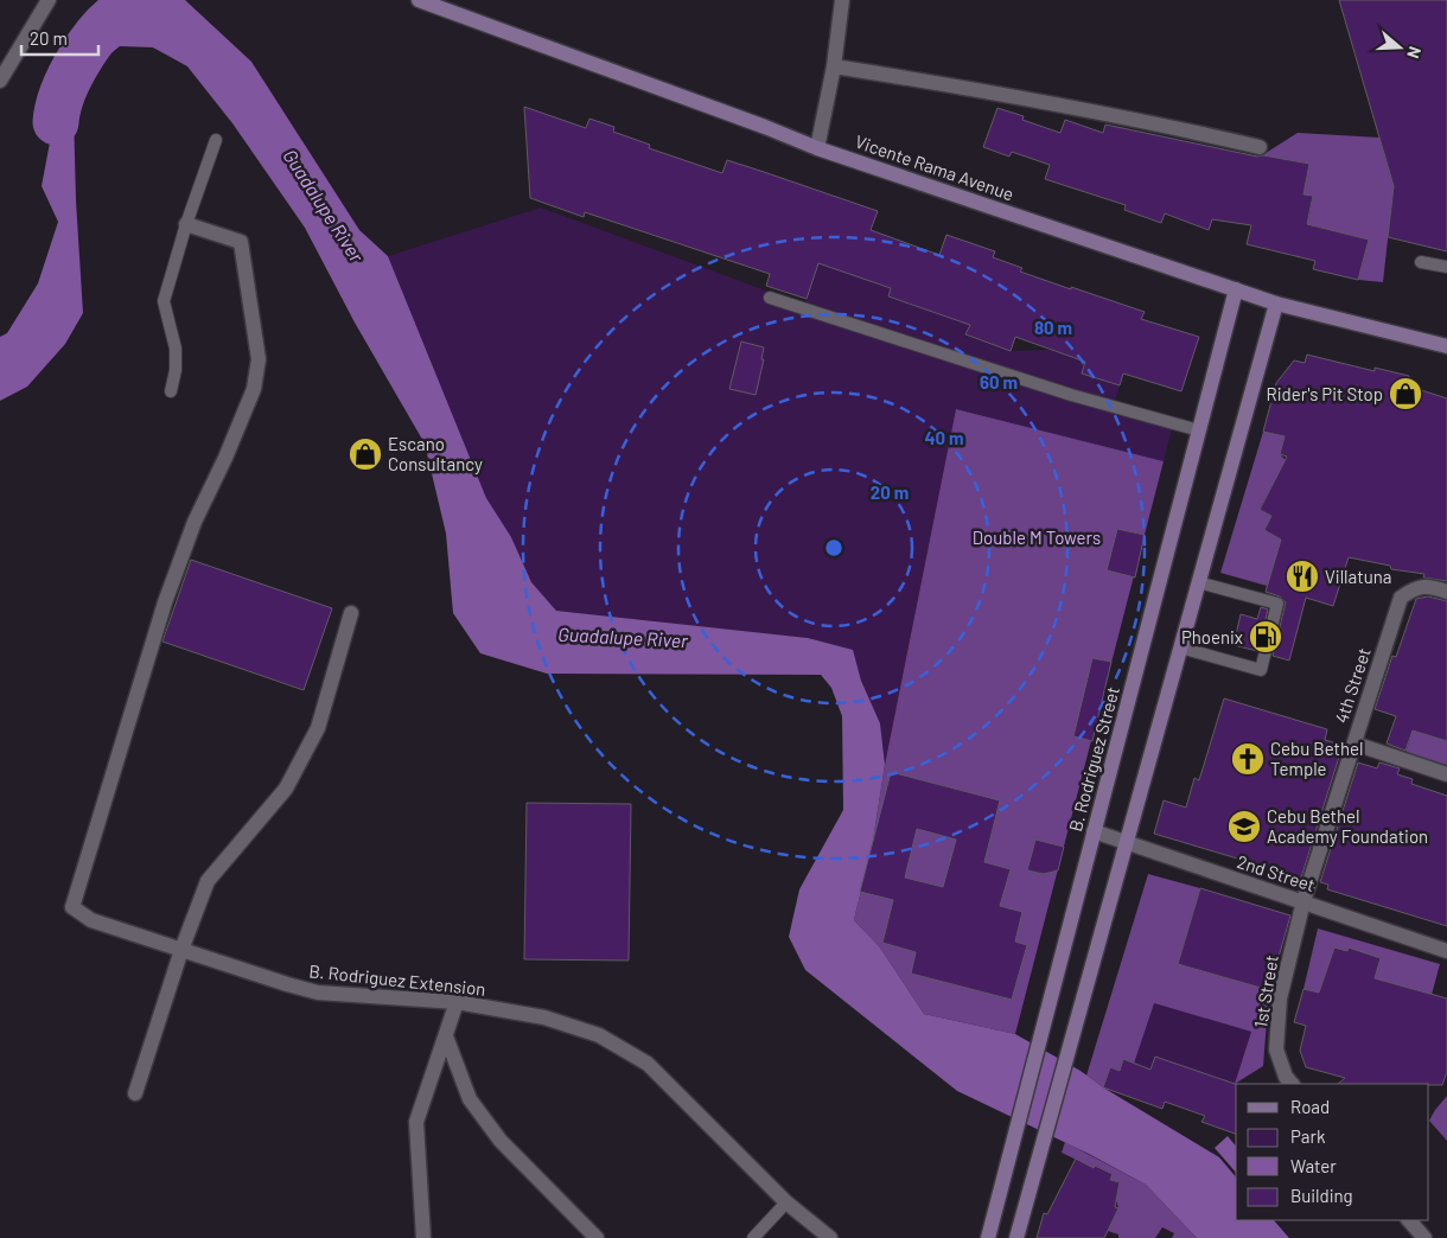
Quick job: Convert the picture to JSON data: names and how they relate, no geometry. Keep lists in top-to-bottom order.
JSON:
{
  "streets": {
    "main road": ["Vicente Rama Avenue", "B. Rodriguez Street"],
    "street": [
      "4th Street",
      "2nd Street",
      "B. Rodriguez Extension",
      "1st Street"
    ]
  },
  "crossings": [
    ["Vicente Rama Avenue", "B. Rodriguez Street"],
    ["4th Street", "2nd Street"],
    ["4th Street", "1st Street"],
    ["B. Rodriguez Street", "2nd Street"],
    ["2nd Street", "1st Street"]
  ],
  "water": ["Guadalupe River"],
  "parks": ["Double M Towers"],
  "places": {
    "shop": ["Rider's Pit Stop", "Escano Consultancy"],
    "restaurant": ["Villatuna"],
    "fuel station": ["Phoenix"],
    "church": ["Cebu Bethel Temple"],
    "school or university": ["Cebu Bethel Academy Foundation"]
  },
  "legend": [
    "Road",
    "Park",
    "Water",
    "Building"
  ],
  "scale_bar": "20 m",
  "north": "right",
  "rings": [
    "80 m",
    "60 m",
    "40 m",
    "20 m"
  ]
}
